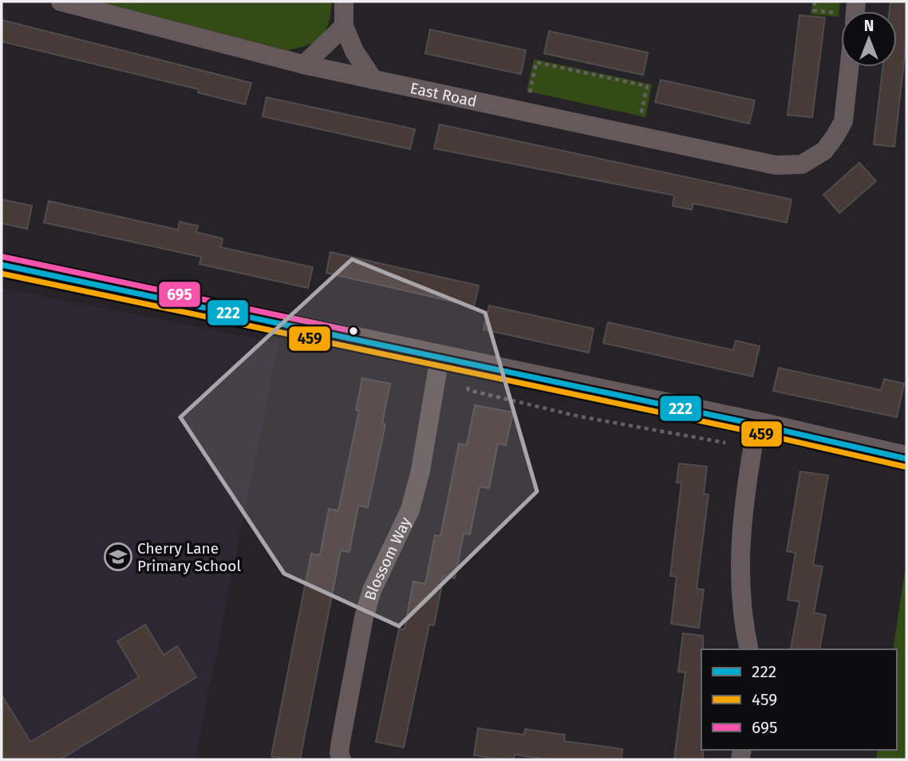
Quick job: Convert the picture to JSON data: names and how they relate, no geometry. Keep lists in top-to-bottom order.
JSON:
{
  "streets": {
    "street": ["East Road", "Blossom Way"]
  },
  "places": {
    "school or university": ["Cherry Lane Primary School"]
  },
  "lines": ["transit line 695", "transit line 222", "transit line 459"],
  "legend": ["222", "459", "695"],
  "north": "top"
}
